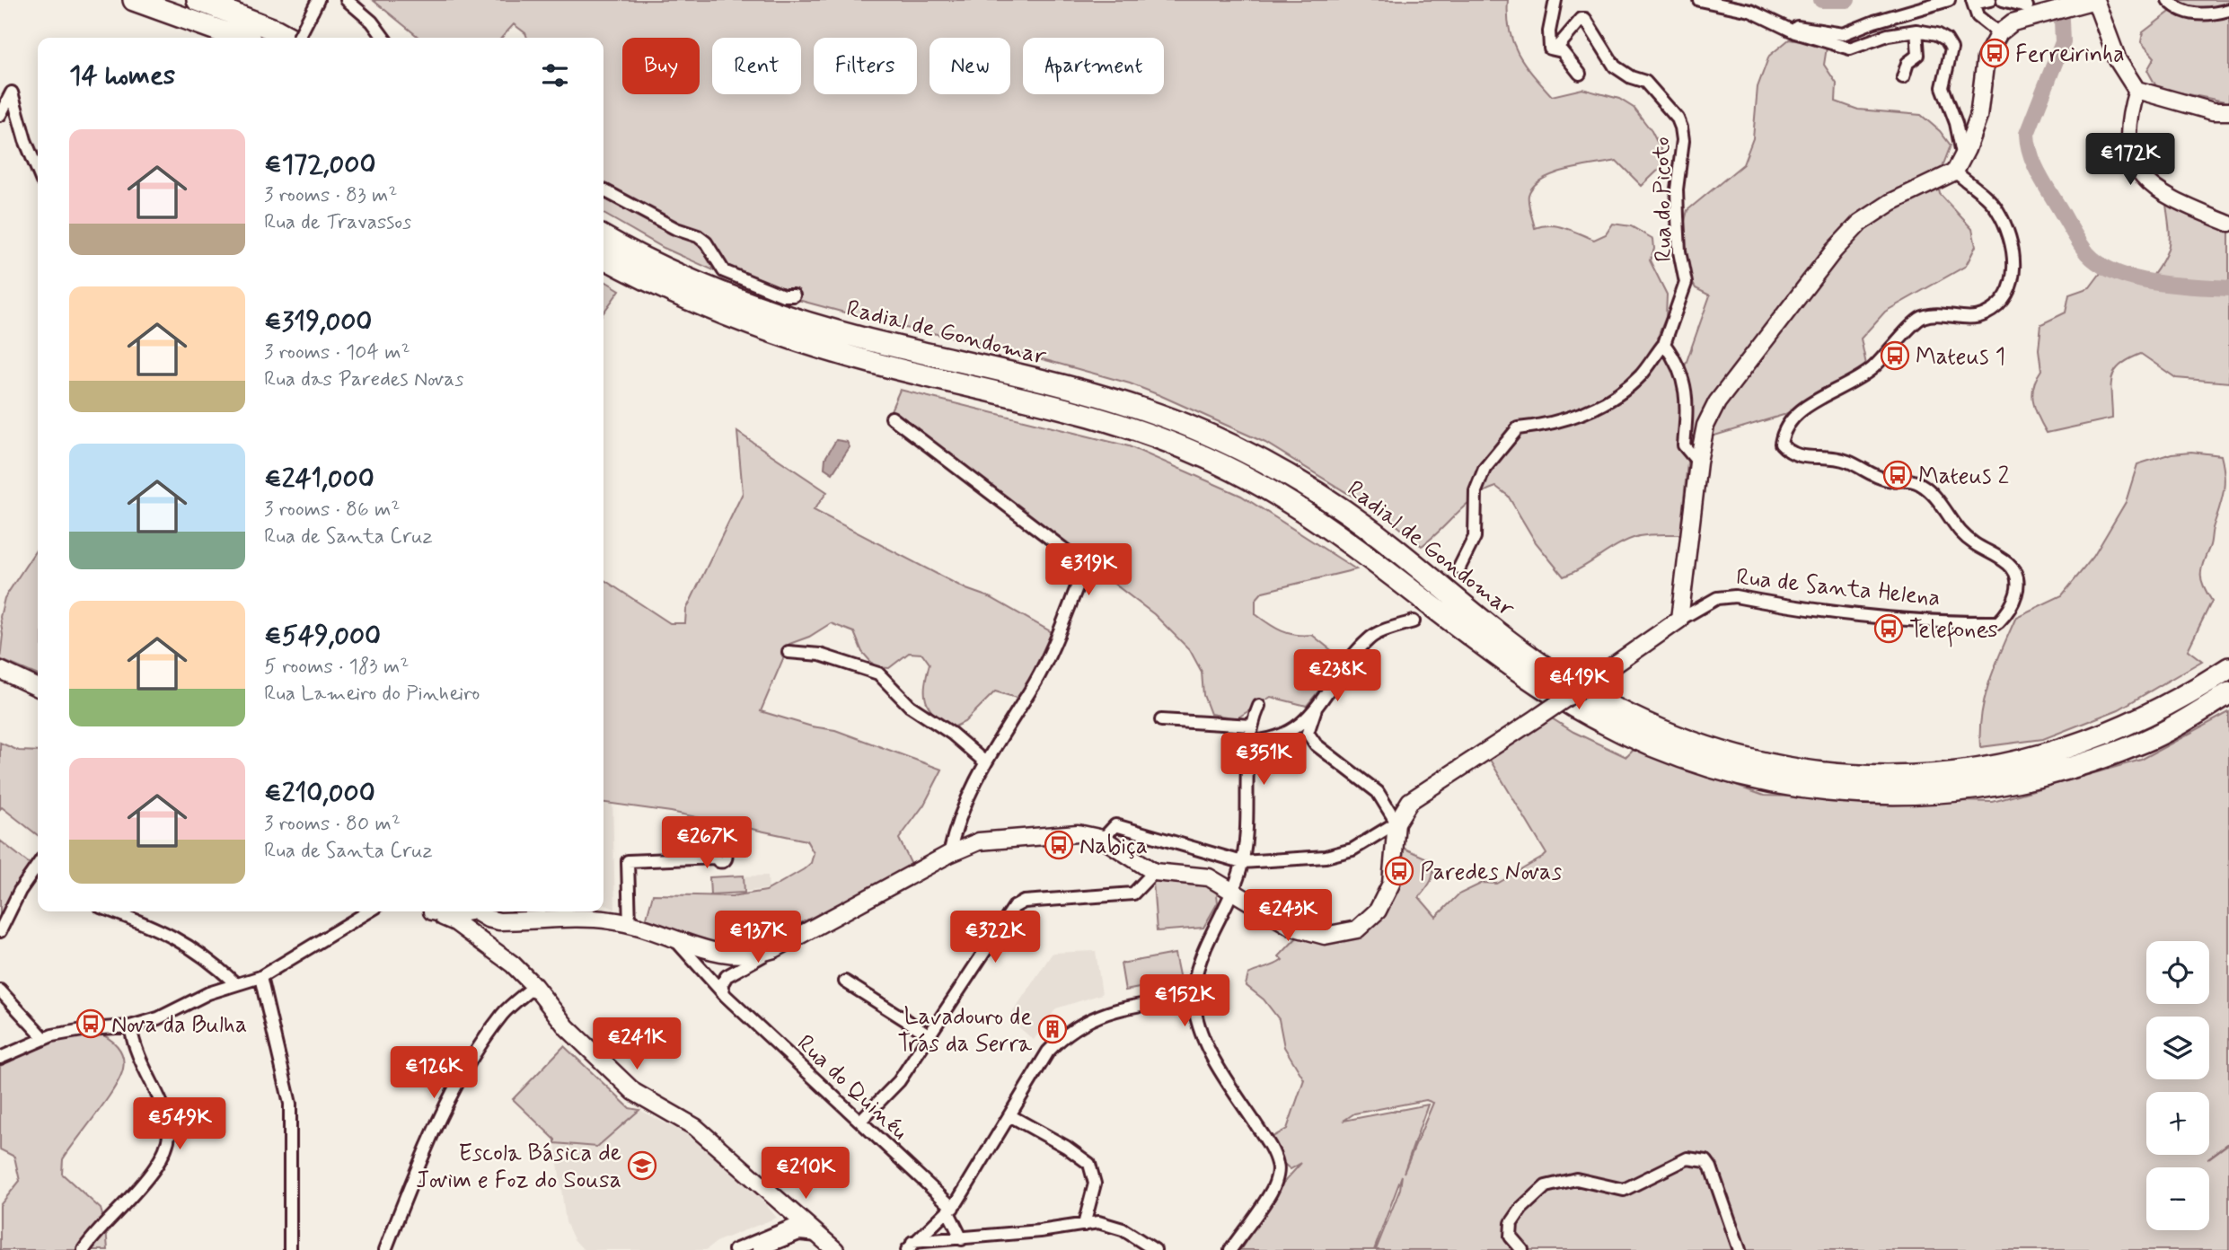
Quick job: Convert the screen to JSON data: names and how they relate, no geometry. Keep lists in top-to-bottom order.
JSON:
{
  "streets": {
    "highway": ["Radial de Gondomar"],
    "main road": ["Rua de Santa Helena"],
    "street": ["Rua do Picoto", "Rua do Quinéu"]
  },
  "places": {
    "bus stop": [
      "Ferreirinha",
      "Mateus 1",
      "Mateus 2",
      "Telefones",
      "Nabiça",
      "Paredes Novas",
      "Nova da Bulha"
    ],
    "building": ["Lavadouro de Trás da Serra"],
    "school or university": ["Escola Básica de Jovim e Foz do Sousa"]
  },
  "page": {
    "chip": [
      "Buy",
      "Rent",
      "Filters",
      "New",
      "Apartment"
    ],
    "heading": "14 homes",
    "list": [
      {
        "name": "€172,000",
        "note": "3 rooms · 83 m² · Rua de Travassos"
      },
      {
        "name": "€319,000",
        "note": "3 rooms · 104 m² · Rua das Paredes Novas"
      },
      {
        "name": "€241,000",
        "note": "3 rooms · 86 m² · Rua de Santa Cruz"
      },
      {
        "name": "€549,000",
        "note": "5 rooms · 183 m² · Rua Lameiro do Pinheiro"
      },
      {
        "name": "€210,000",
        "note": "3 rooms · 80 m² · Rua de Santa Cruz"
      }
    ],
    "price": [
      "€172K",
      "€319K",
      "€238K",
      "€419K",
      "€351K",
      "€267K",
      "€243K",
      "€137K",
      "€322K",
      "€152K",
      "€241K",
      "€126K",
      "€549K",
      "€210K"
    ],
    "map_buttons": ["+", "−"]
  }
}
